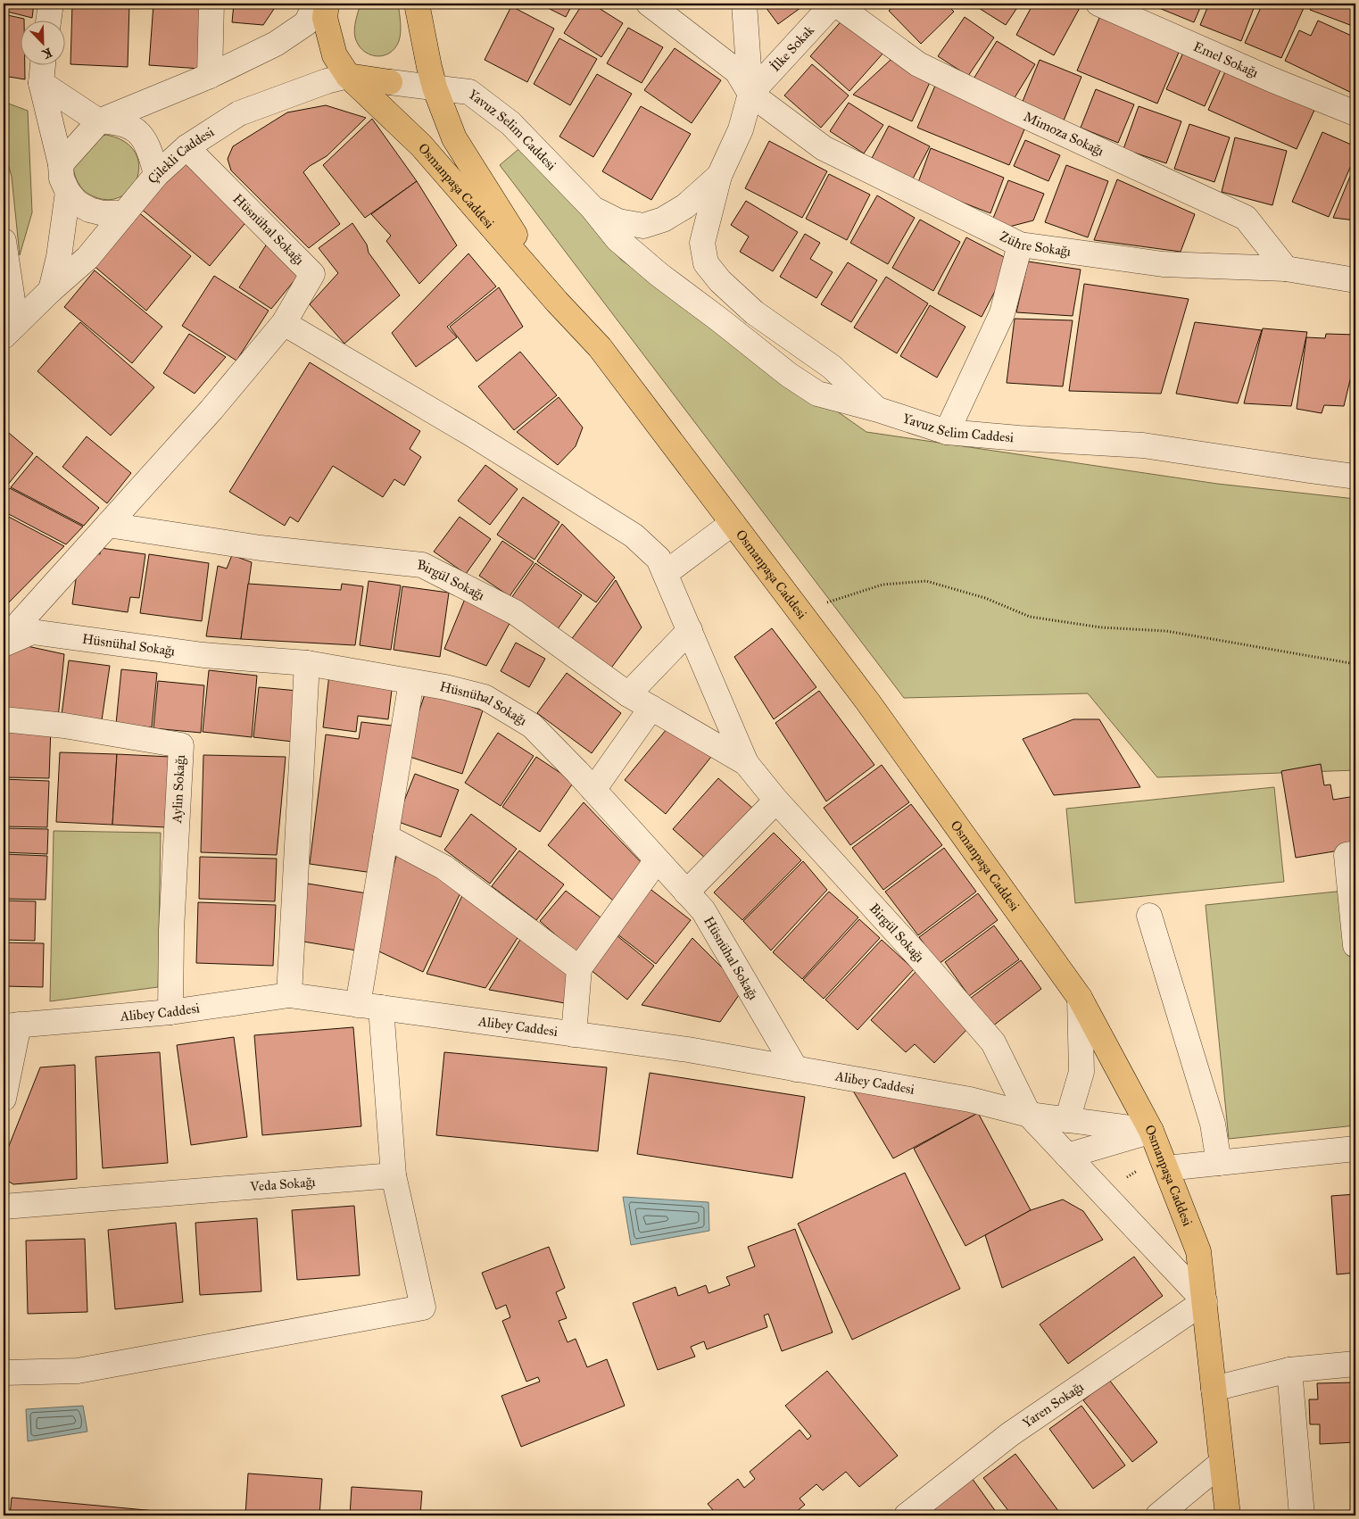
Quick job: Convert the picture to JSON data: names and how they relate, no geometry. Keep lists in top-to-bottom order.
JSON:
{
  "streets": {
    "main road": ["Osmanpaşa Caddesi"],
    "street": [
      "İlke Sokak",
      "Emel Sokağı",
      "Yavuz Selim Caddesi",
      "Mimoza Sokağı",
      "Çilekli Caddesi",
      "Hüsnühal Sokağı",
      "Zühre Sokağı",
      "Birgül Sokağı",
      "Aylin Sokağı",
      "Alibey Caddesi",
      "Veda Sokağı",
      "Yaren Sokağı"
    ]
  },
  "crossings": [
    ["İlke Sokak", "Mimoza Sokağı"],
    ["İlke Sokak", "Zühre Sokağı"],
    ["Yavuz Selim Caddesi", "Osmanpaşa Caddesi"],
    ["Mimoza Sokağı", "Zühre Sokağı"],
    ["Çilekli Caddesi", "Osmanpaşa Caddesi"],
    ["Çilekli Caddesi", "Hüsnühal Sokağı"],
    ["Osmanpaşa Caddesi", "Alibey Caddesi"],
    ["Osmanpaşa Caddesi", "Yaren Sokağı"],
    ["Hüsnühal Sokağı", "Birgül Sokağı"],
    ["Hüsnühal Sokağı", "Alibey Caddesi"],
    ["Birgül Sokağı", "Alibey Caddesi"],
    ["Aylin Sokağı", "Alibey Caddesi"]
  ],
  "north": "bottom right"
}
